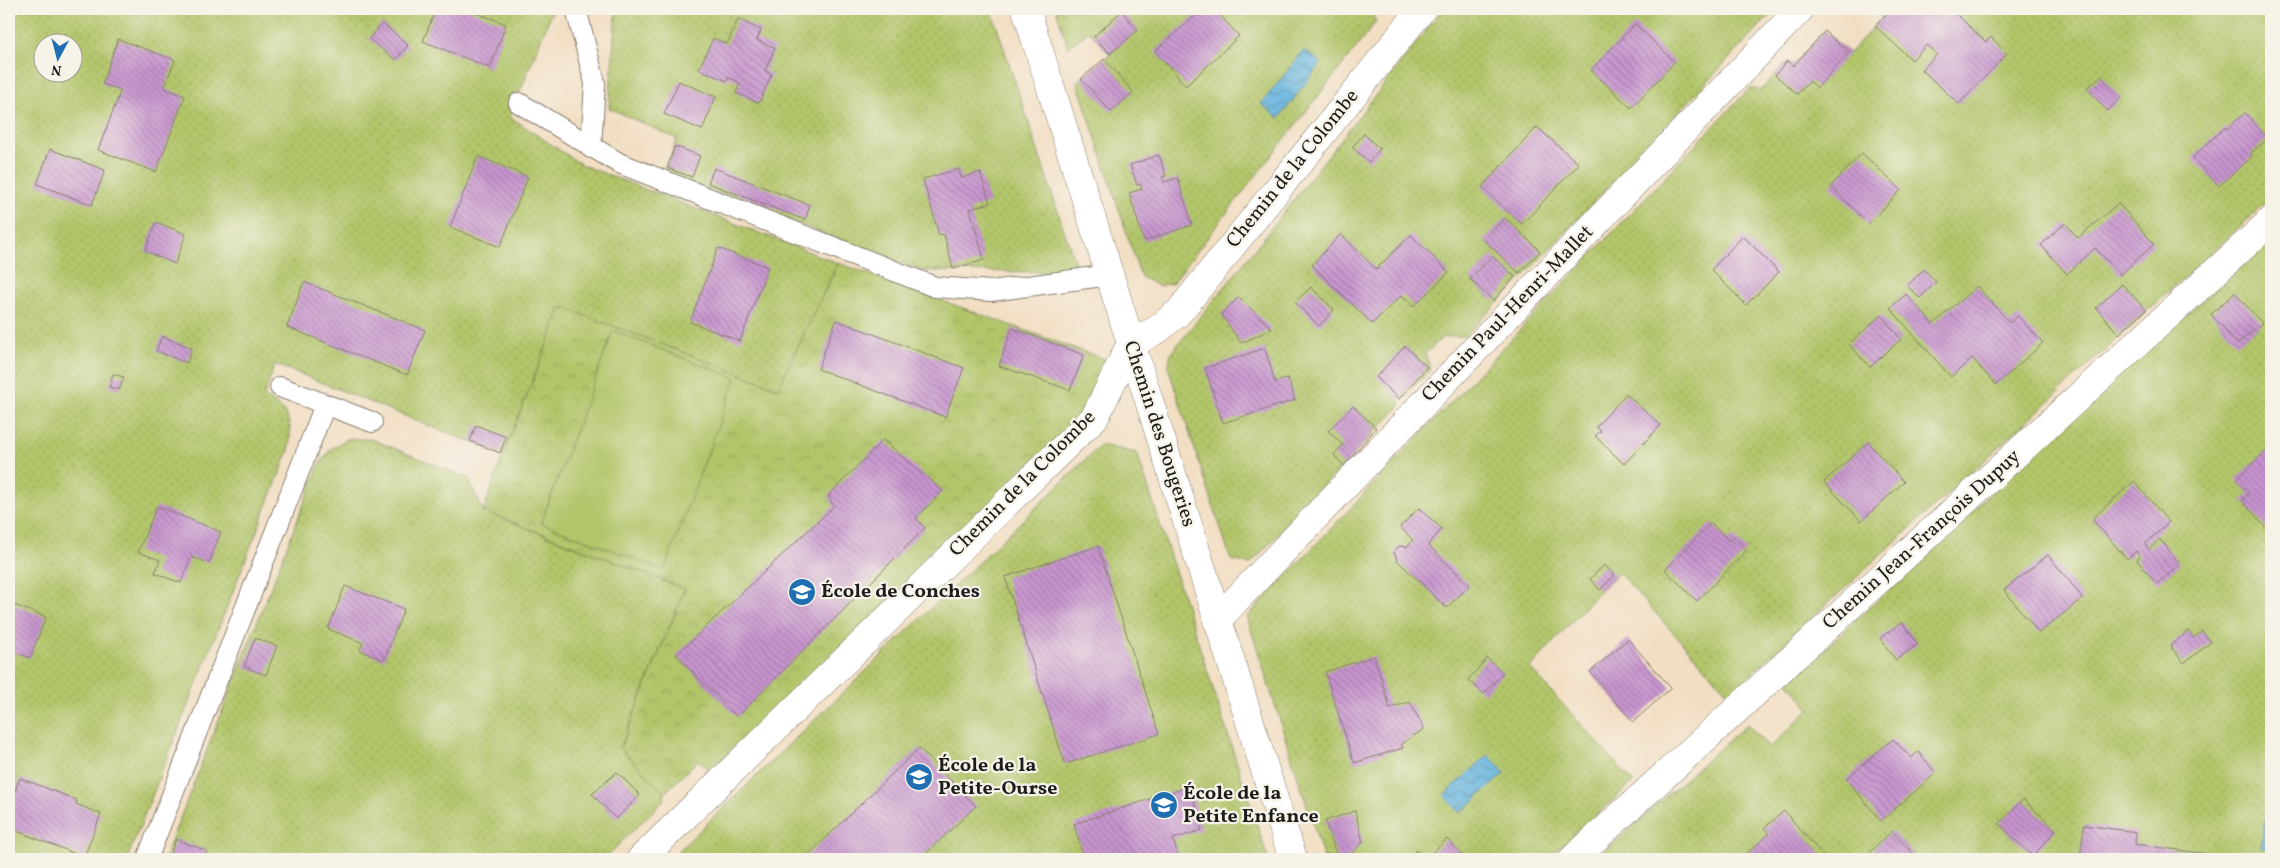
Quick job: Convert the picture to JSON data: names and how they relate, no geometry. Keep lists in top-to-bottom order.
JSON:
{
  "streets": {
    "street": [
      "Chemin de la Colombe",
      "Chemin Paul-Henri-Mallet",
      "Chemin des Bougeries",
      "Chemin Jean-François Dupuy"
    ]
  },
  "crossings": [
    ["Chemin de la Colombe", "Chemin des Bougeries"],
    ["Chemin Paul-Henri-Mallet", "Chemin des Bougeries"]
  ],
  "places": {
    "school or university": ["École de Conches", "École de la Petite-Ourse", "École de la Petite Enfance"]
  },
  "north": "bottom"
}
